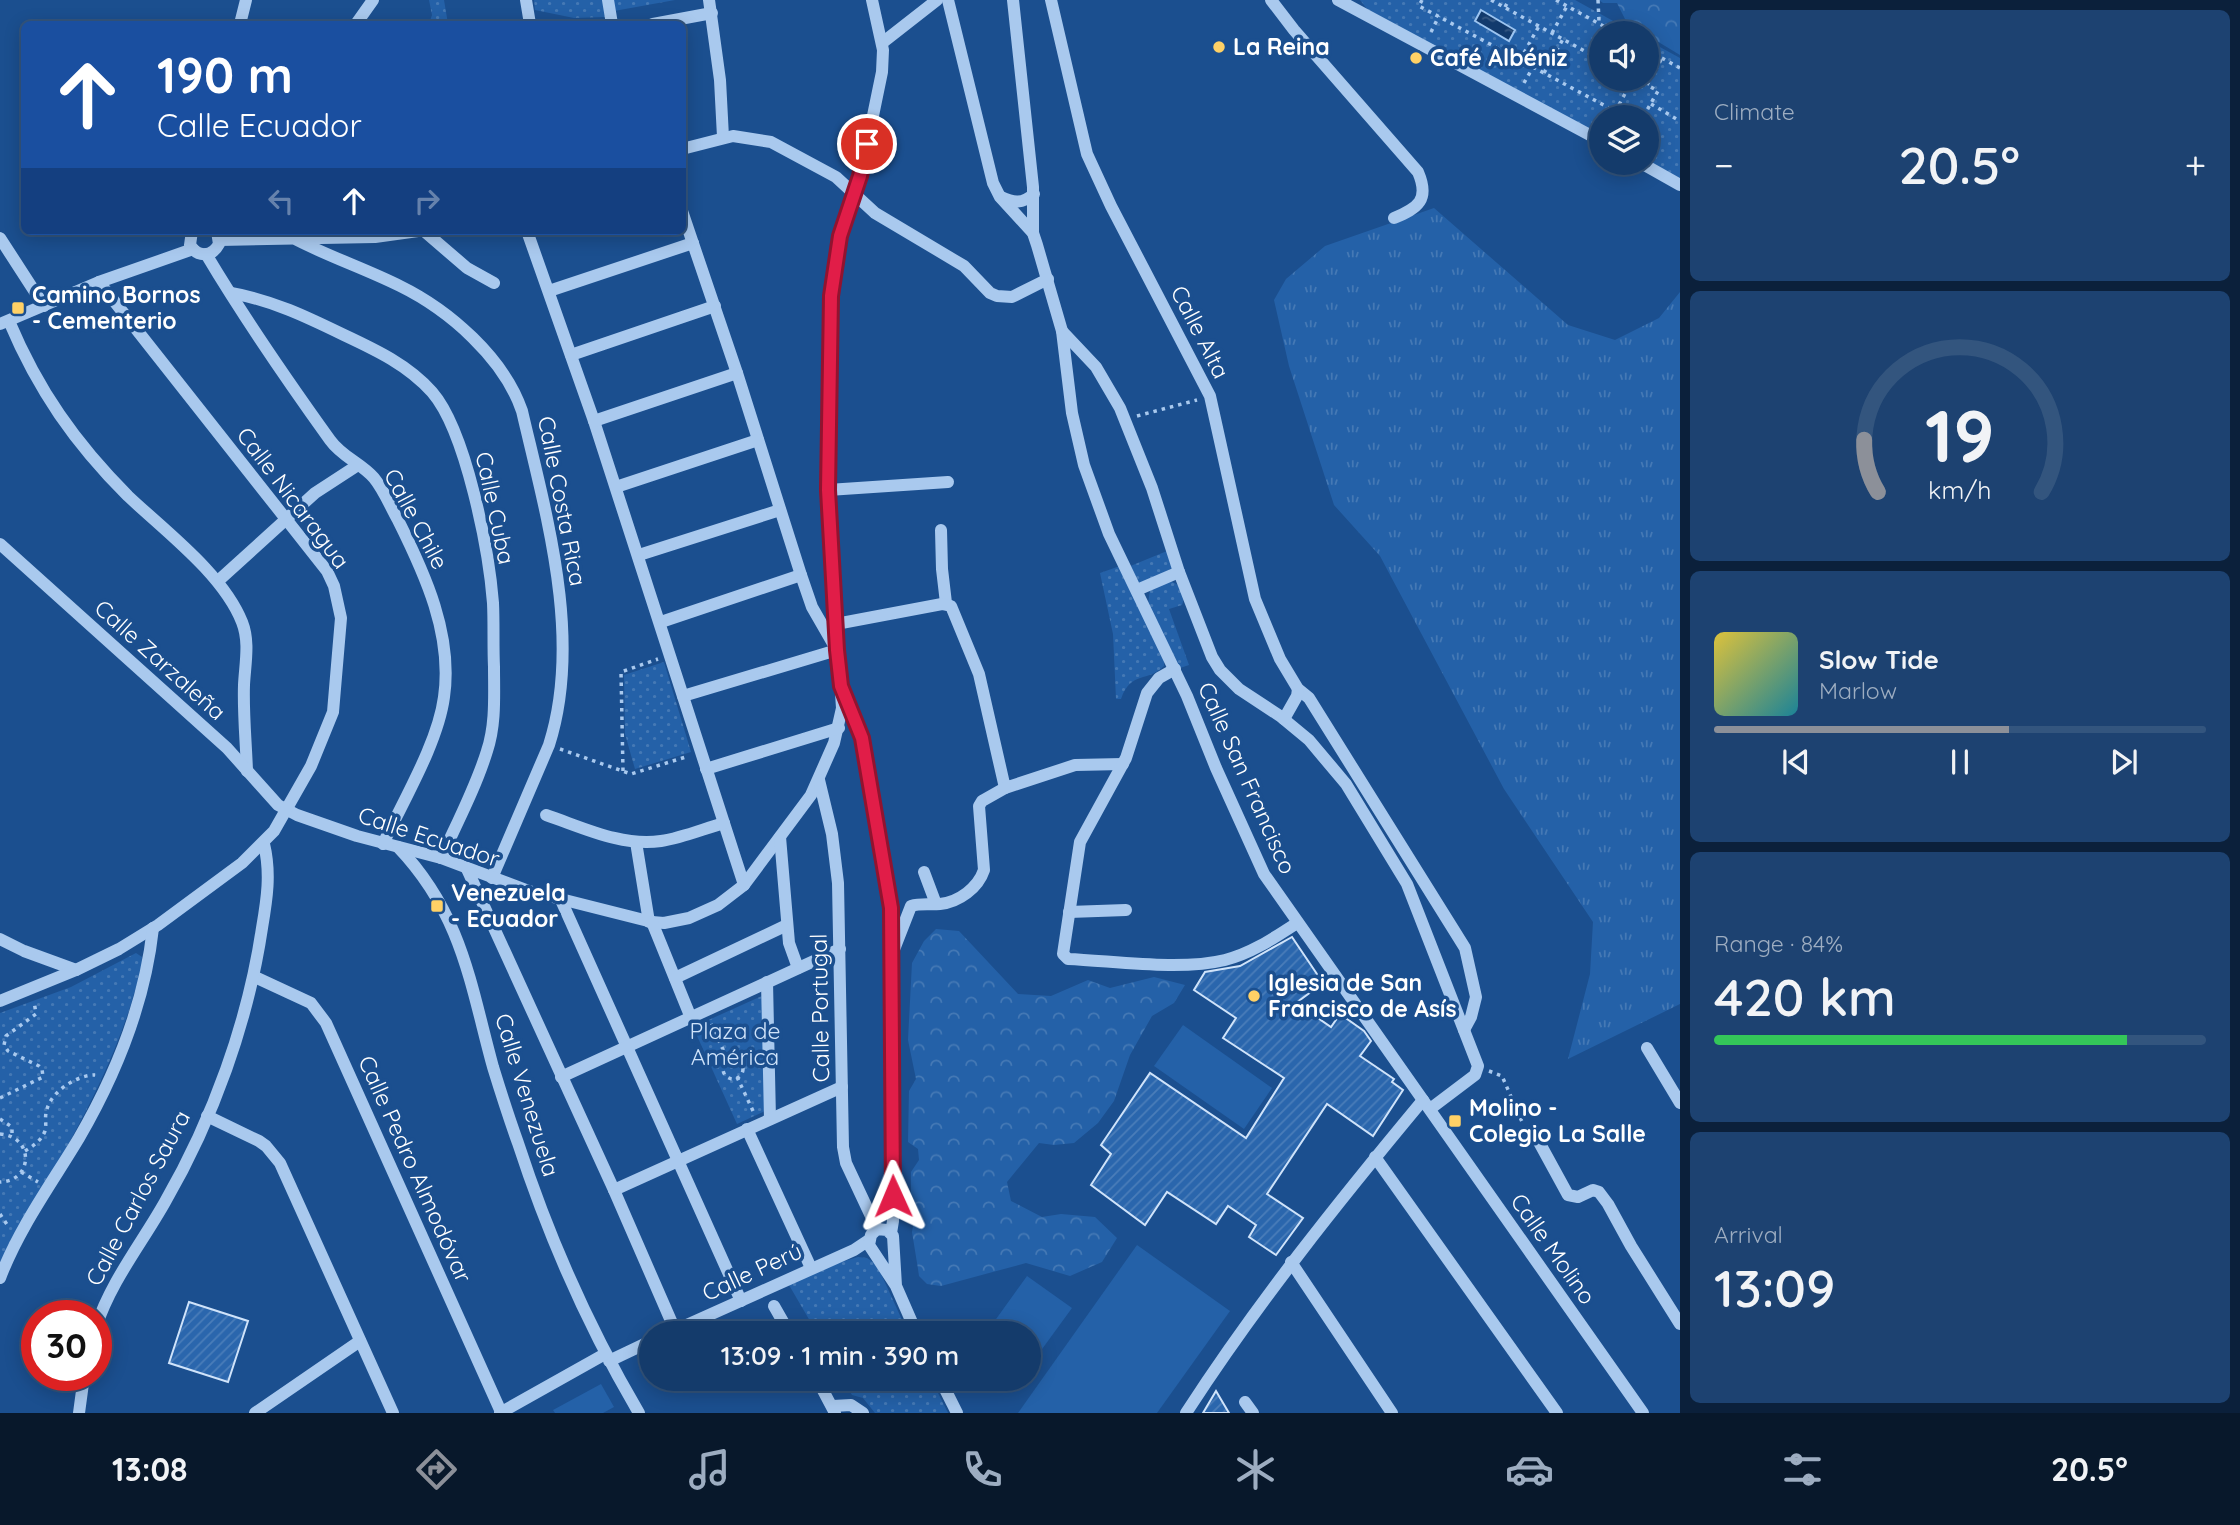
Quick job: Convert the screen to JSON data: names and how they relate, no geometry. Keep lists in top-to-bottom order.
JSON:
{
  "streets": {
    "street": [
      "Calle Alta",
      "Calle Nicaragua",
      "Calle Costa Rica",
      "Calle Cuba",
      "Calle Chile",
      "Calle Zarzaleña",
      "Calle San Francisco",
      "Calle Ecuador",
      "Calle Portugal",
      "Calle Venezuela",
      "Calle Pedro Almodóvar",
      "Calle Carlos Saura",
      "Calle Molino",
      "Calle Perú"
    ]
  },
  "crossings": [
    ["Calle Nicaragua", "Calle Zarzaleña"],
    ["Calle Nicaragua", "Calle Ecuador"],
    ["Calle Nicaragua", "Calle Carlos Saura"],
    ["Calle Costa Rica", "Calle Ecuador"],
    ["Calle Cuba", "Calle Chile"],
    ["Calle Cuba", "Calle Ecuador"],
    ["Calle Chile", "Calle Ecuador"],
    ["Calle Zarzaleña", "Calle Ecuador"],
    ["Calle San Francisco", "Calle Molino"],
    ["Calle Ecuador", "Calle Portugal"],
    ["Calle Ecuador", "Calle Venezuela"],
    ["Calle Portugal", "Calle Perú"],
    ["Calle Pedro Almodóvar", "Calle Carlos Saura"]
  ],
  "parks": ["Plaza de América"],
  "places": {
    "other": ["La Reina", "Café Albéniz", "Iglesia de San Francisco de Asís"],
    "transit": ["Camino Bornos - Cementerio", "Venezuela - Ecuador", "Molino - Colegio La Salle"]
  },
  "page": {
    "tile": [
      "Climate",
      ["Range · 84%", "420 km"],
      ["Arrival", "13:09"]
    ],
    "turn": ["190 m", "Calle Ecuador"],
    "heat": ["−", "20.5°", "+"],
    "song": ["Slow Tide", "Marlow"],
    "limit": "30",
    "trip": "13:09 · 1 min · 390 m",
    "tabs": ["13:08", "20.5°"],
    "gauge": ["19", "km/h"]
  }
}
